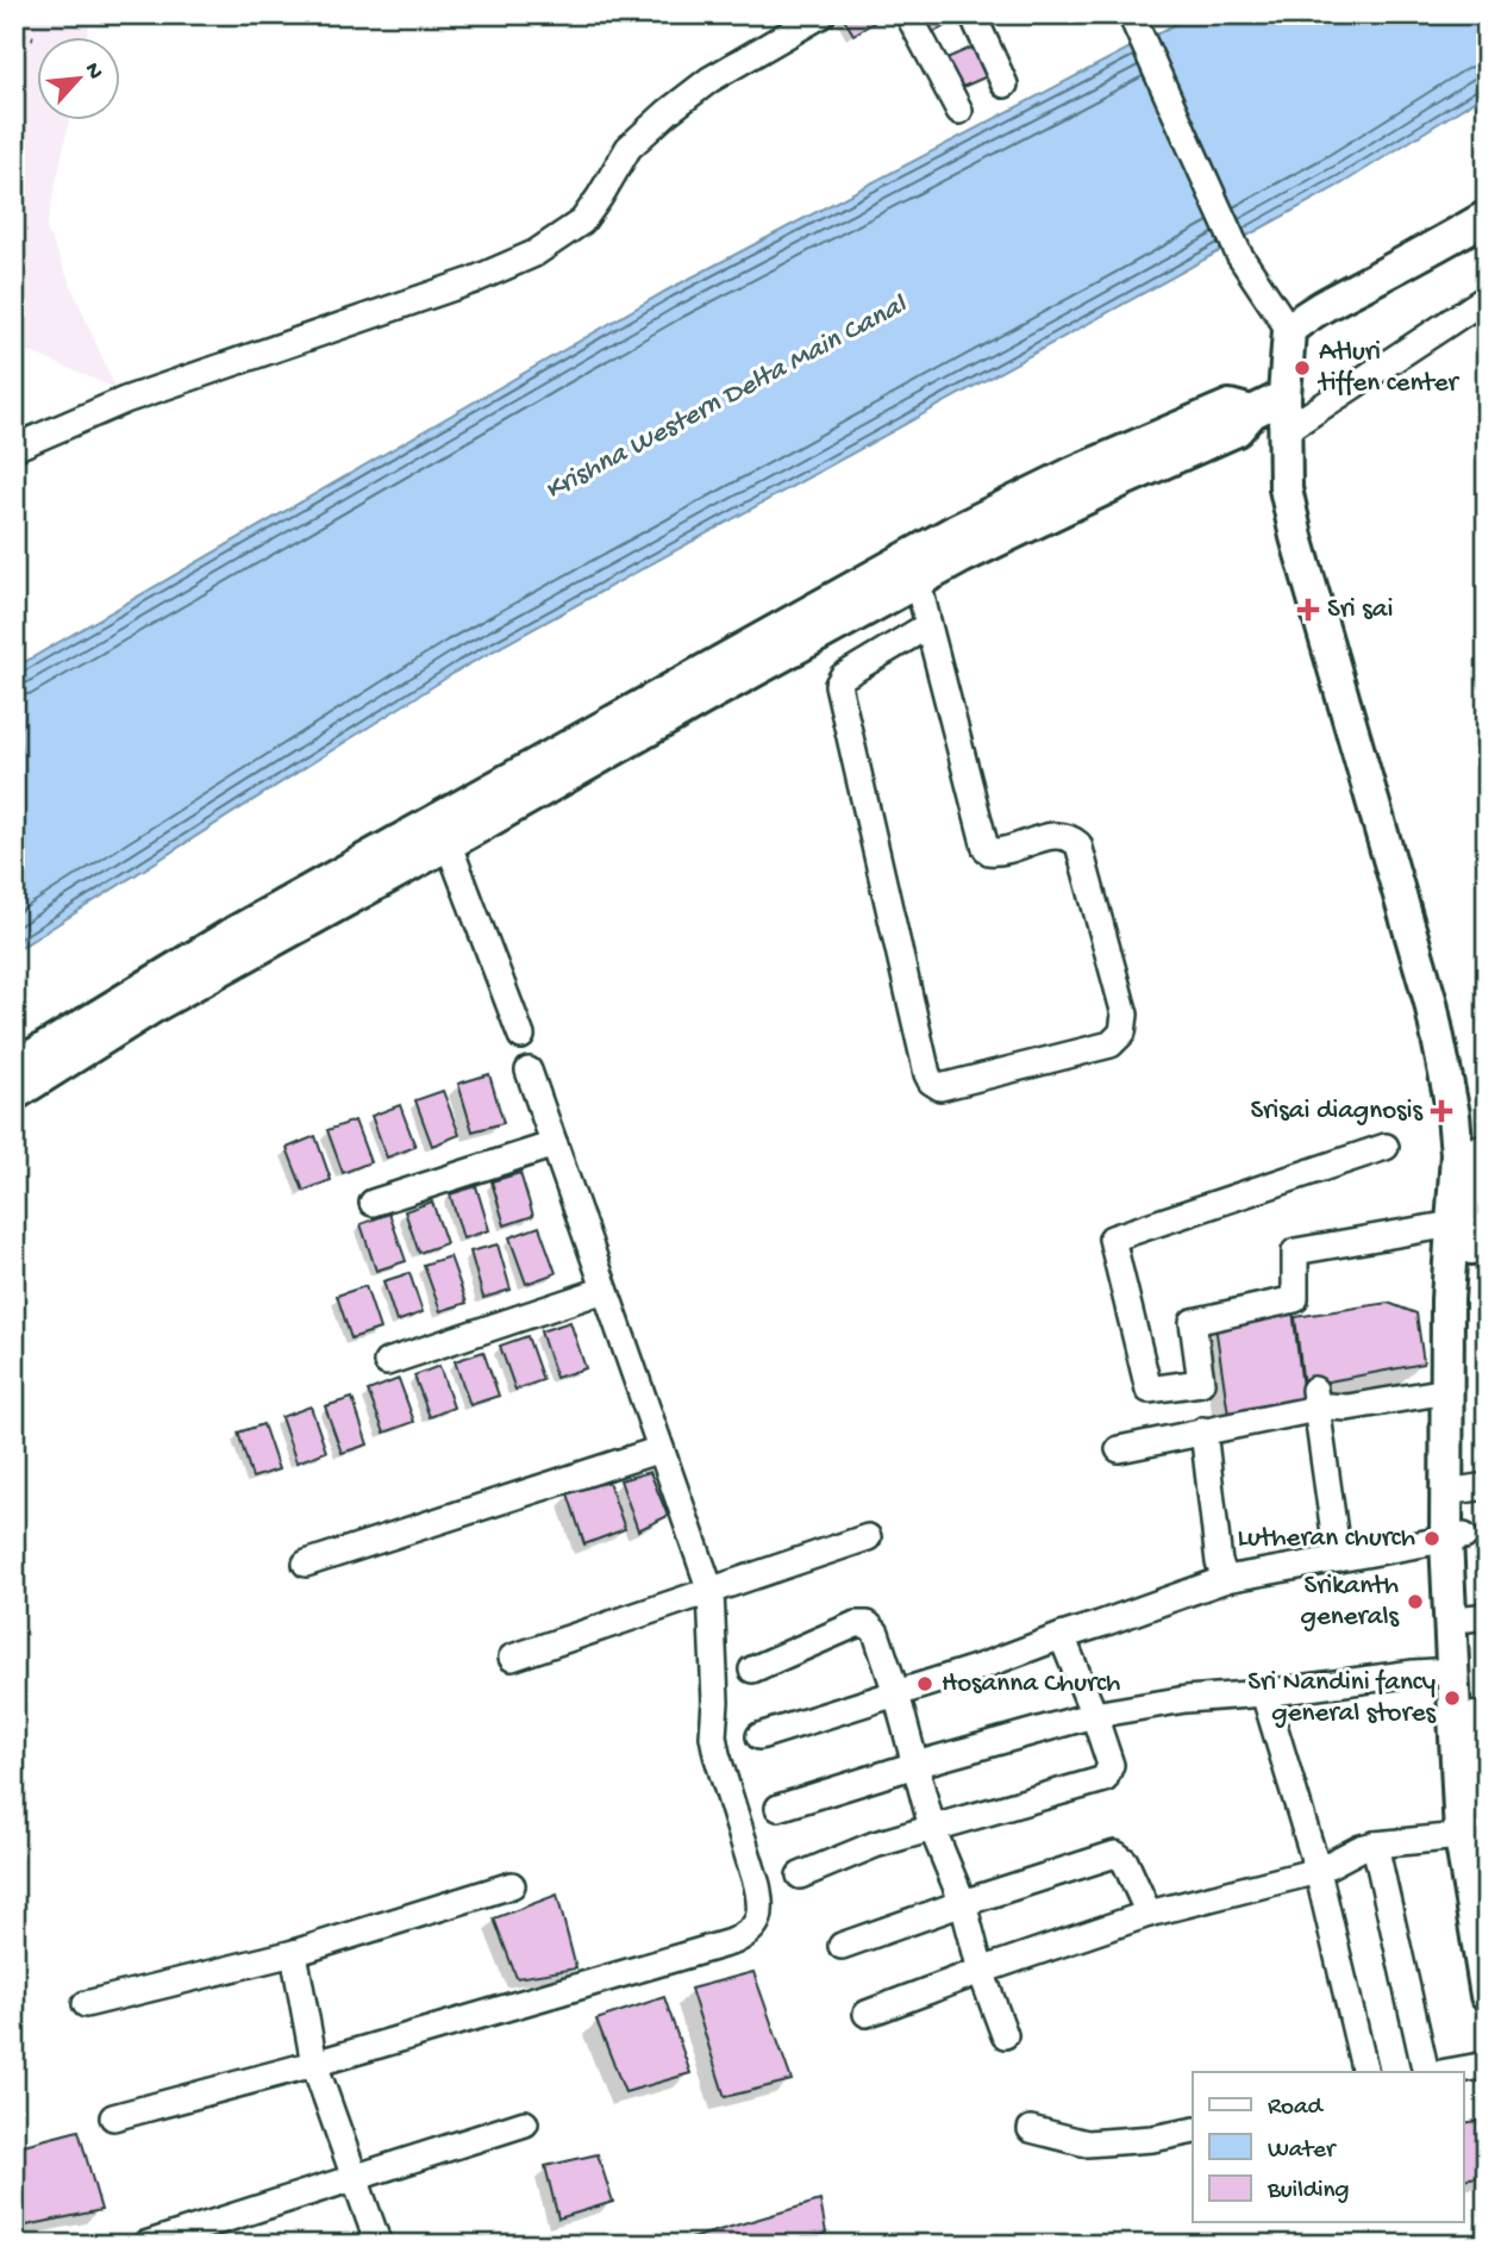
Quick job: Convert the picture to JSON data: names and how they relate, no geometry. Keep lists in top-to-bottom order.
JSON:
{
  "water": ["Krishna Western Delta Main Canal"],
  "places": {
    "other": [
      "Atluri tiffen center",
      "Lutheran church",
      "Srikanth generals",
      "Hosanna Church",
      "Sri Nandini fancy general stores"
    ],
    "health": ["Sri sai", "Srisai diagnosis"]
  },
  "legend": ["Road", "Water", "Building"],
  "north": "top right"
}
